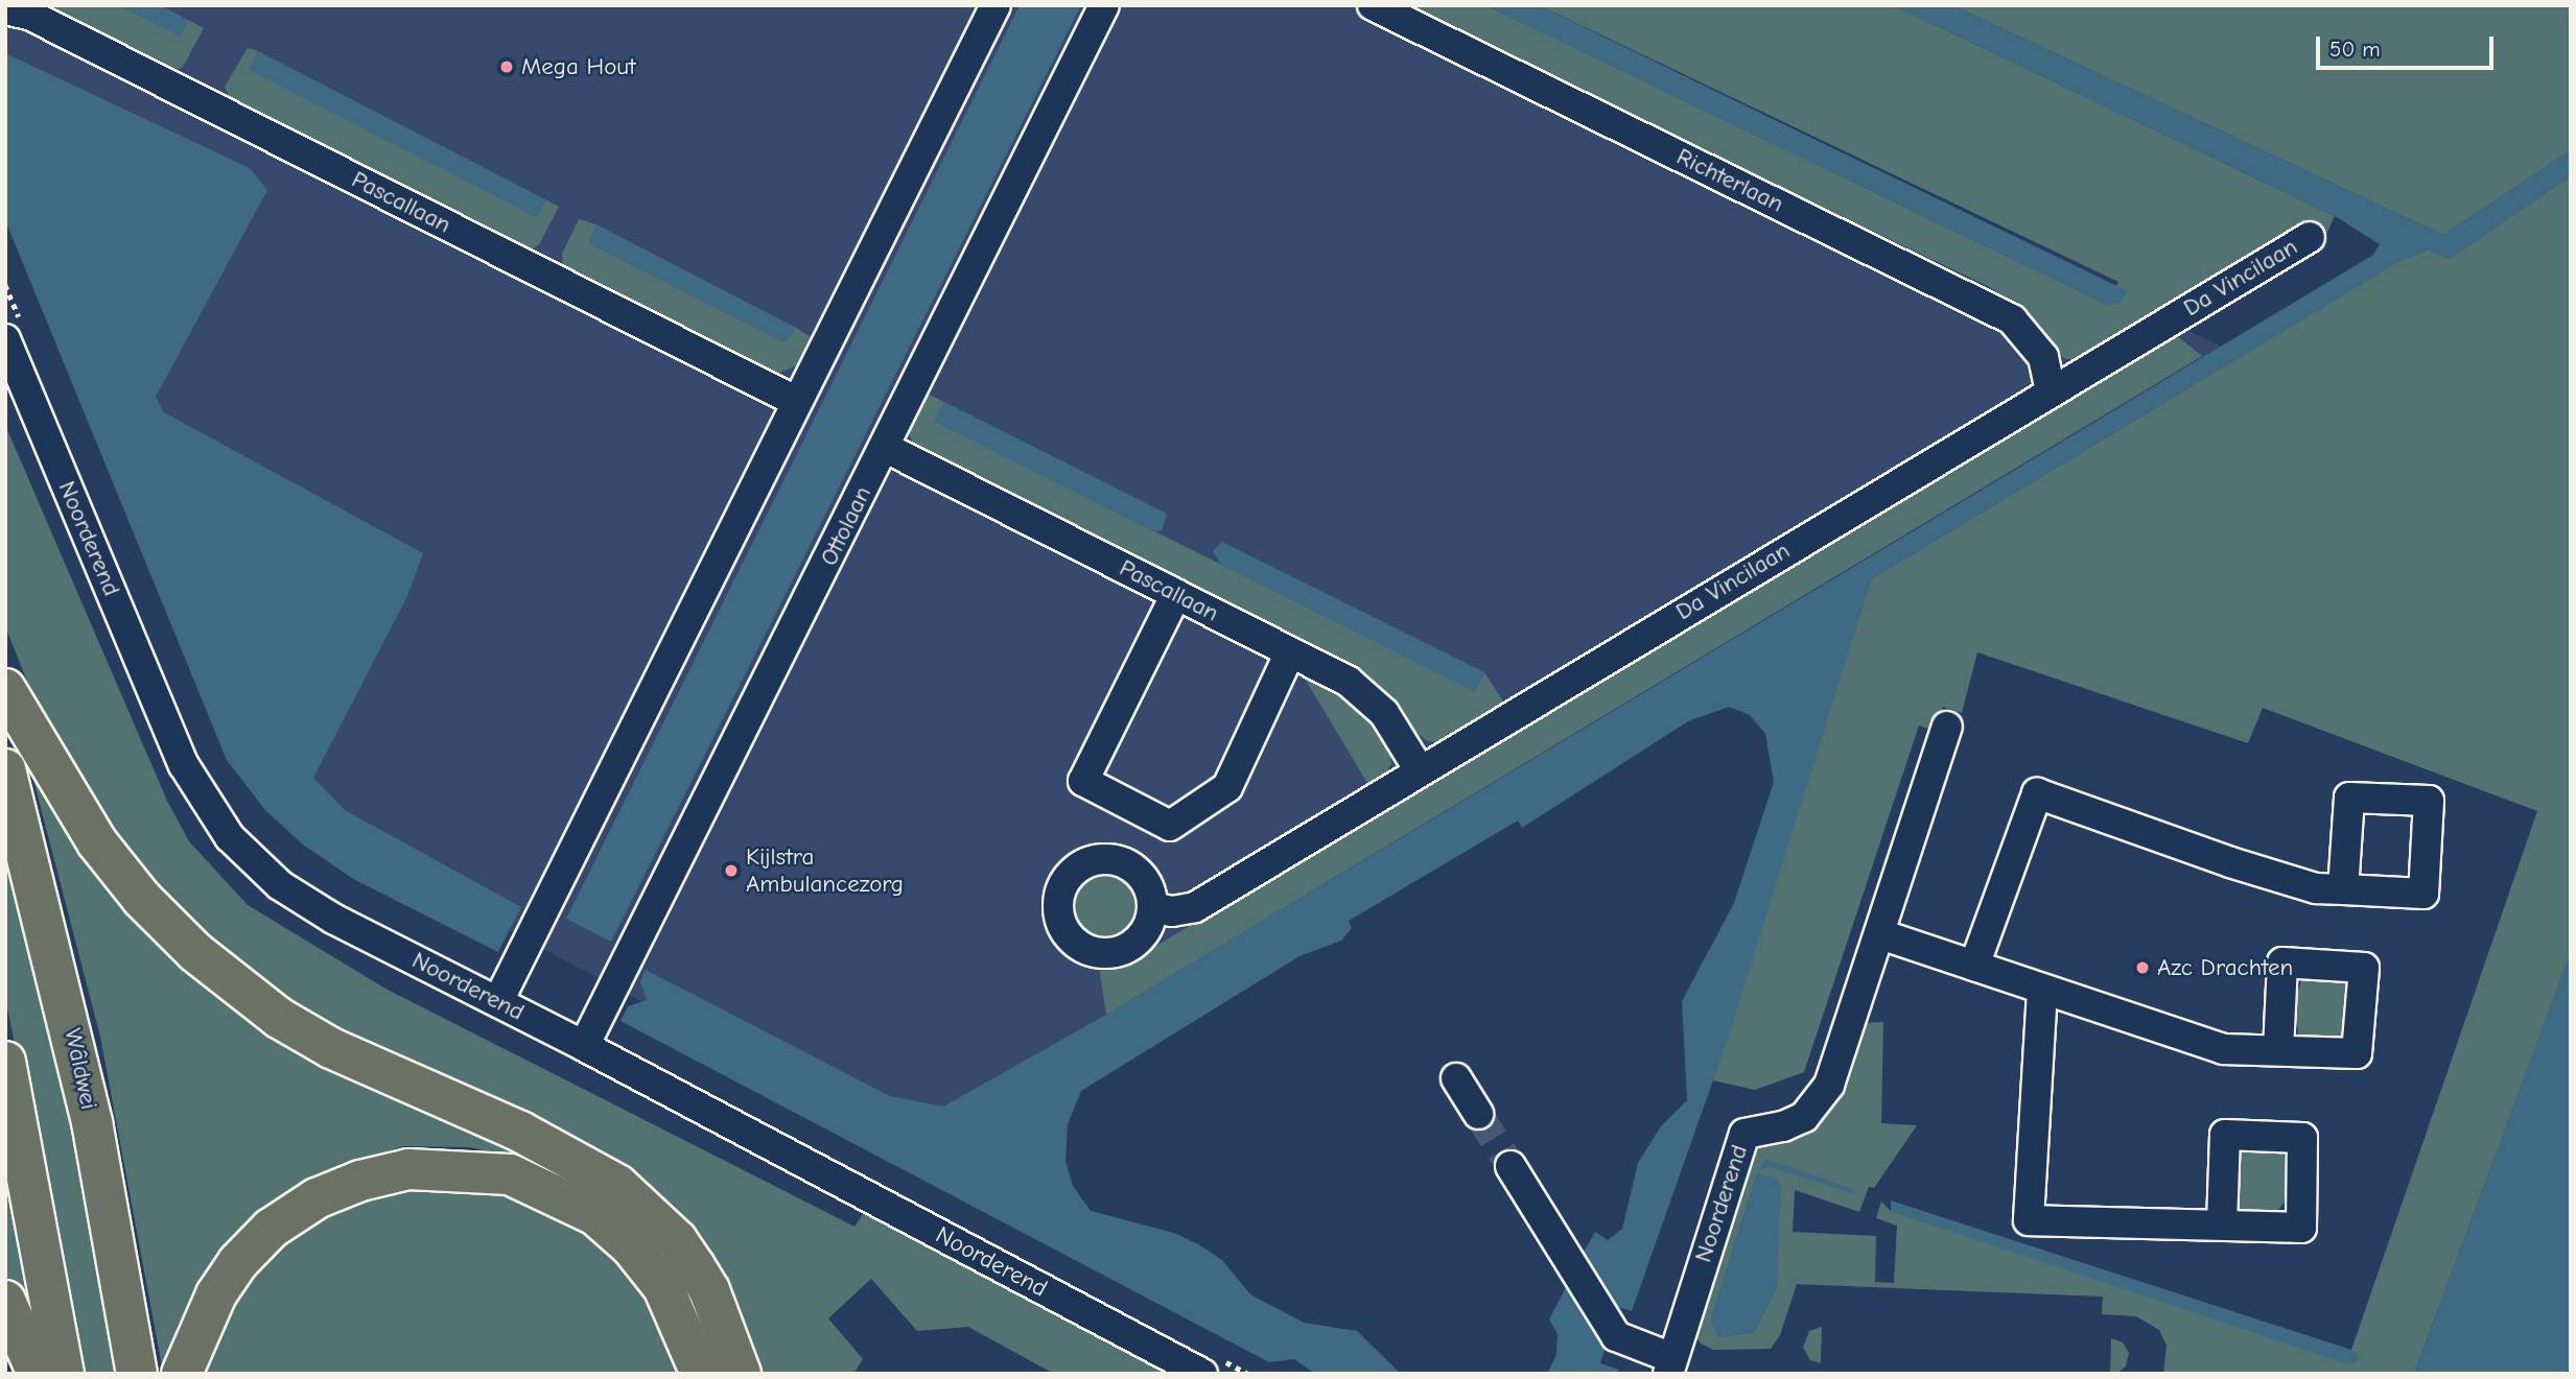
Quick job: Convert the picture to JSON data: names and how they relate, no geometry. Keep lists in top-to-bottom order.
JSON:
{
  "streets": {
    "highway": ["Wâldwei"],
    "street": [
      "Richterlaan",
      "Pascallaan",
      "Da Vincilaan",
      "Ottolaan",
      "Noorderend"
    ]
  },
  "crossings": [
    ["Richterlaan", "Da Vincilaan"],
    ["Pascallaan", "Da Vincilaan"],
    ["Pascallaan", "Ottolaan"],
    ["Ottolaan", "Noorderend"]
  ],
  "places": ["Mega Hout", "Kijlstra Ambulancezorg", "Azc Drachten"],
  "scale_bar": "50 m"
}
